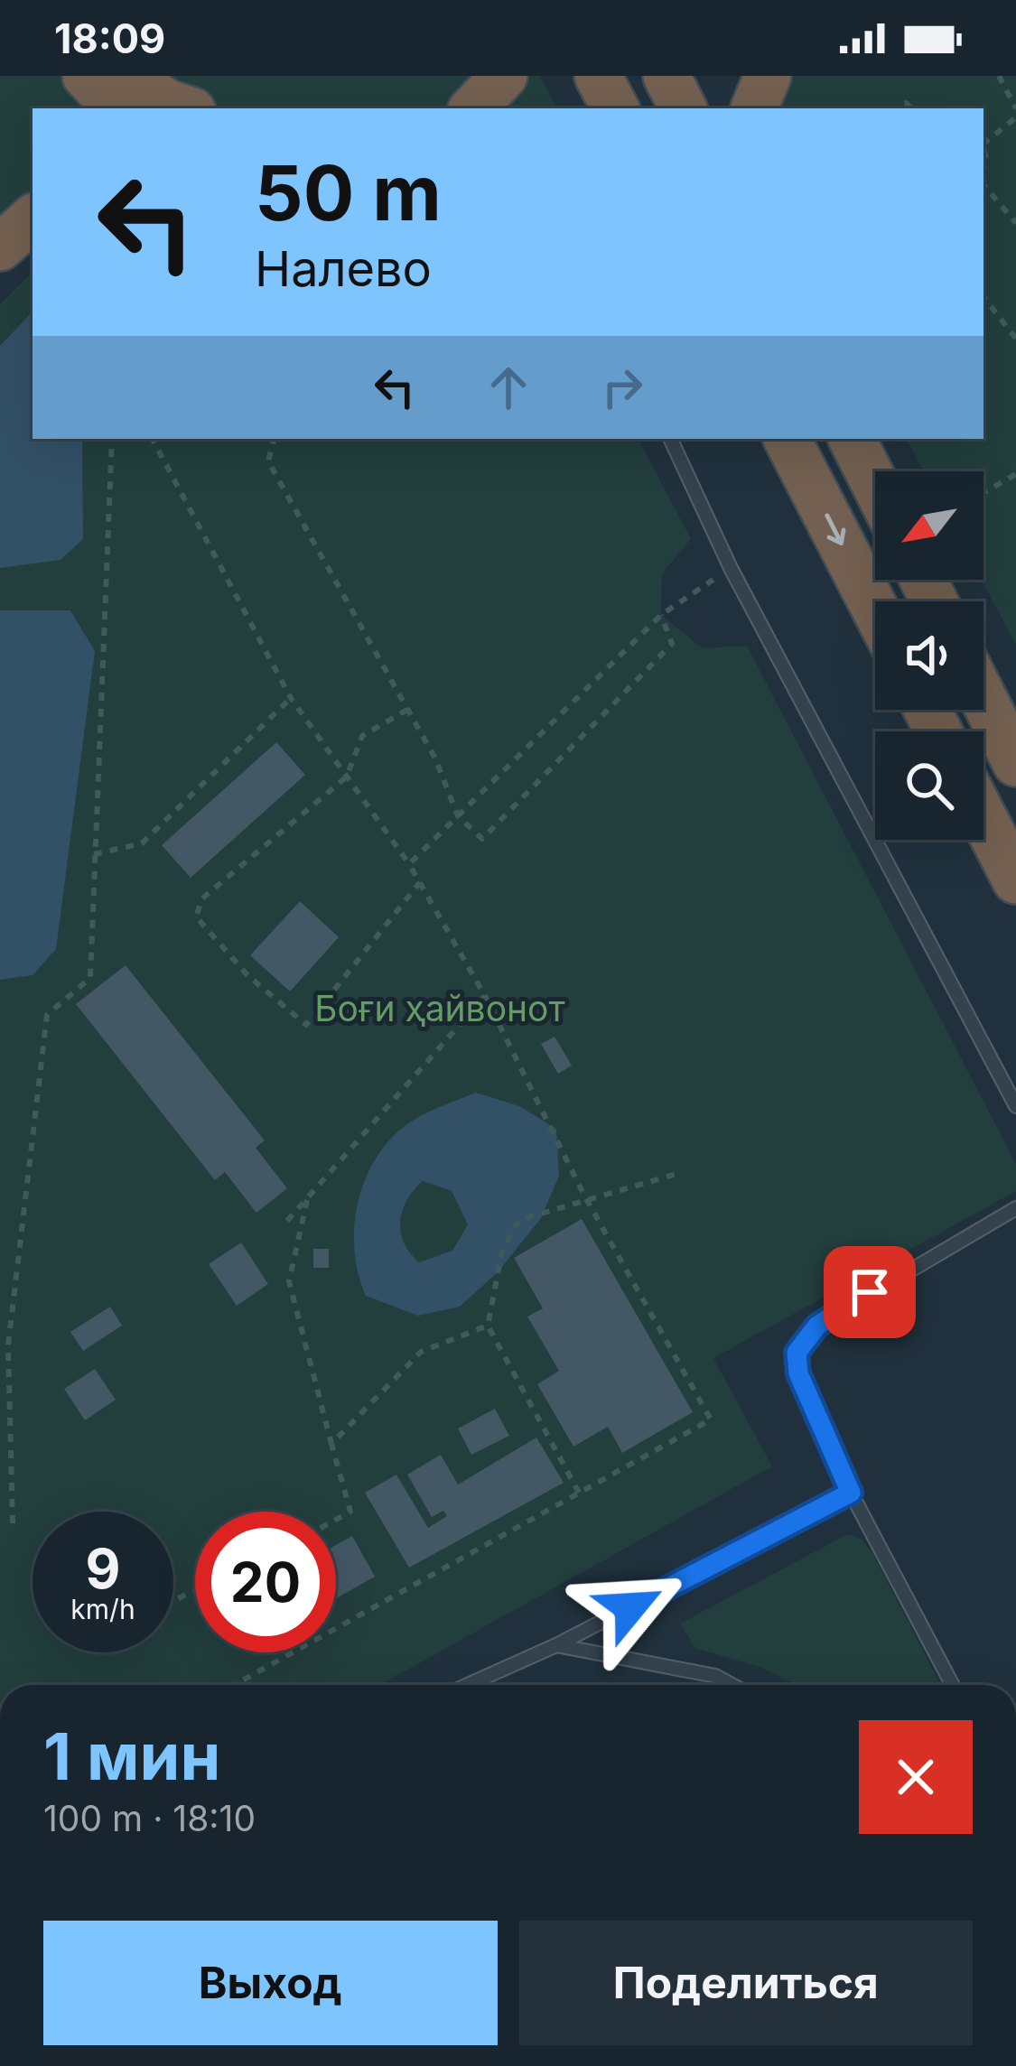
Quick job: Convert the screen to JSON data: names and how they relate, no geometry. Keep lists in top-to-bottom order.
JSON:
{
  "parks": ["Боғи ҳайвонот"],
  "north": "bottom left",
  "page": {
    "status": "18:09",
    "turn": ["50 m", "Налево"],
    "speed": "9 km/h",
    "limit": "20",
    "heading": ["1 мин", "100 m · 18:10"],
    "buttons": ["Выход", "Поделиться"]
  }
}
